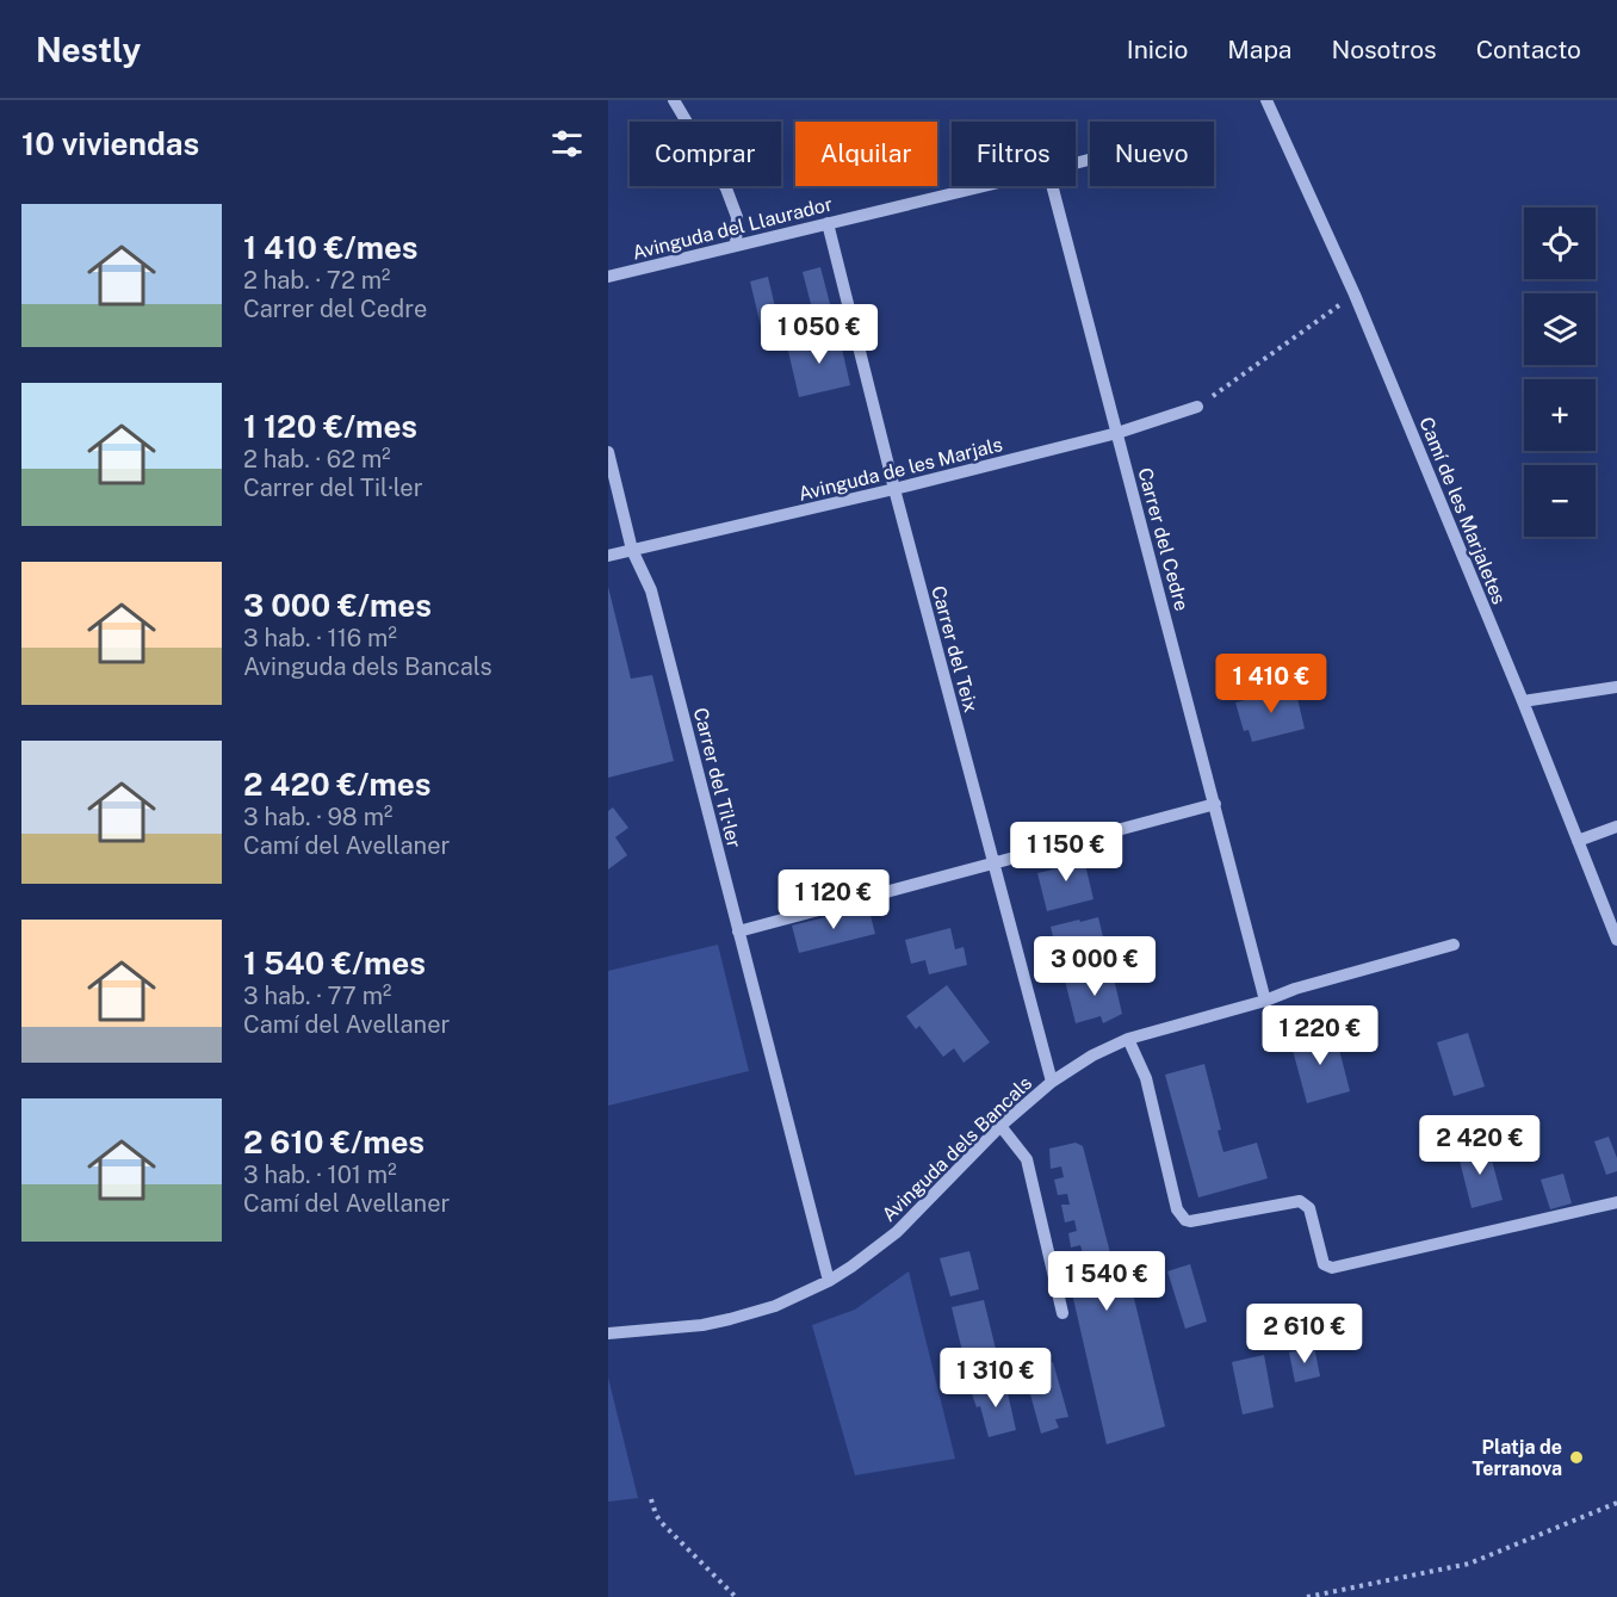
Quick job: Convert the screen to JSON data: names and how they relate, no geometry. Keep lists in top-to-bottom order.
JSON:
{
  "streets": {
    "street": [
      "Avinguda del Llaurador",
      "Avinguda de les Marjals",
      "Camí de les Marjaletes",
      "Carrer del Cedre",
      "Carrer del Teix",
      "Carrer del Til·ler",
      "Avinguda dels Bancals"
    ]
  },
  "crossings": [
    ["Avinguda del Llaurador", "Carrer del Teix"],
    ["Avinguda de les Marjals", "Carrer del Cedre"],
    ["Avinguda de les Marjals", "Carrer del Teix"],
    ["Avinguda de les Marjals", "Carrer del Til·ler"],
    ["Carrer del Cedre", "Avinguda dels Bancals"],
    ["Carrer del Teix", "Avinguda dels Bancals"],
    ["Carrer del Til·ler", "Avinguda dels Bancals"]
  ],
  "places": ["Platja de Terranova"],
  "page": {
    "header": "Nestly",
    "nav": [
      "Inicio",
      "Mapa",
      "Nosotros",
      "Contacto"
    ],
    "heading": "10 viviendas",
    "chip": [
      "Comprar",
      "Alquilar",
      "Filtros",
      "Nuevo"
    ],
    "list": [
      {
        "name": "1 410 €/mes",
        "note": "2 hab. · 72 m² · Carrer del Cedre"
      },
      {
        "name": "1 120 €/mes",
        "note": "2 hab. · 62 m² · Carrer del Til·ler"
      },
      {
        "name": "3 000 €/mes",
        "note": "3 hab. · 116 m² · Avinguda dels Bancals"
      },
      {
        "name": "2 420 €/mes",
        "note": "3 hab. · 98 m² · Camí del Avellaner"
      },
      {
        "name": "1 540 €/mes",
        "note": "3 hab. · 77 m² · Camí del Avellaner"
      },
      {
        "name": "2 610 €/mes",
        "note": "3 hab. · 101 m² · Camí del Avellaner"
      }
    ],
    "map_buttons": ["+", "−"],
    "price": [
      "1 050 €",
      "1 410 €",
      "1 150 €",
      "1 120 €",
      "3 000 €",
      "1 220 €",
      "2 420 €",
      "1 540 €",
      "2 610 €",
      "1 310 €"
    ]
  }
}
